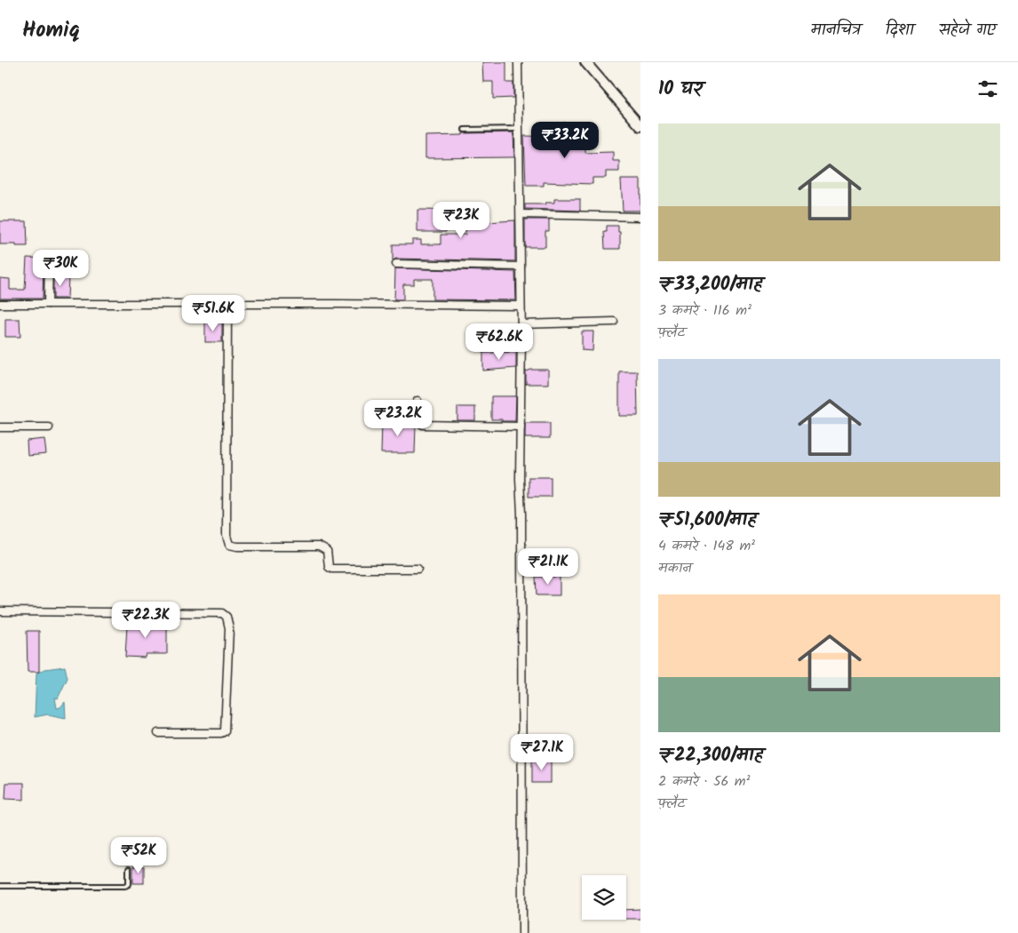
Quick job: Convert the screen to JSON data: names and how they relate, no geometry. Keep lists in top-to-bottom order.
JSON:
{
  "page": {
    "header": "Homiq",
    "nav": ["मानचित्र", "दिशा", "सहेजे गए"],
    "heading": "10 घर",
    "list": [
      {
        "name": "₹33,200/माह",
        "note": "3 कमरे · 116 m² · फ़्लैट"
      },
      {
        "name": "₹51,600/माह",
        "note": "4 कमरे · 148 m² · मकान"
      },
      {
        "name": "₹22,300/माह",
        "note": "2 कमरे · 56 m² · फ़्लैट"
      }
    ],
    "price": [
      "₹33.2K",
      "₹23K",
      "₹30K",
      "₹51.6K",
      "₹62.6K",
      "₹23.2K",
      "₹21.1K",
      "₹22.3K",
      "₹27.1K",
      "₹52K"
    ]
  }
}
